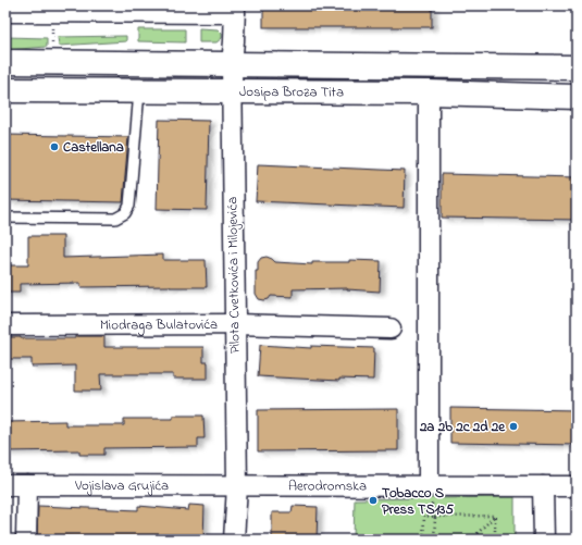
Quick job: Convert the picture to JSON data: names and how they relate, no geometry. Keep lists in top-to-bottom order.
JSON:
{
  "streets": {
    "main road": ["Josipa Broza Tita"],
    "street": [
      "Pilota Cvetkovića i Milojevića",
      "Miodraga Bulatovića",
      "Vojislava Grujića",
      "Aerodromska"
    ]
  },
  "crossings": [
    ["Josipa Broza Tita", "Pilota Cvetkovića i Milojevića"],
    ["Pilota Cvetkovića i Milojevića", "Miodraga Bulatovića"],
    ["Pilota Cvetkovića i Milojevića", "Vojislava Grujića"],
    ["Pilota Cvetkovića i Milojevića", "Aerodromska"],
    ["Vojislava Grujića", "Aerodromska"]
  ],
  "places": ["Castellana", "2a 2b 2c 2d 2e", "Tobacco S Press TS135"]
}
